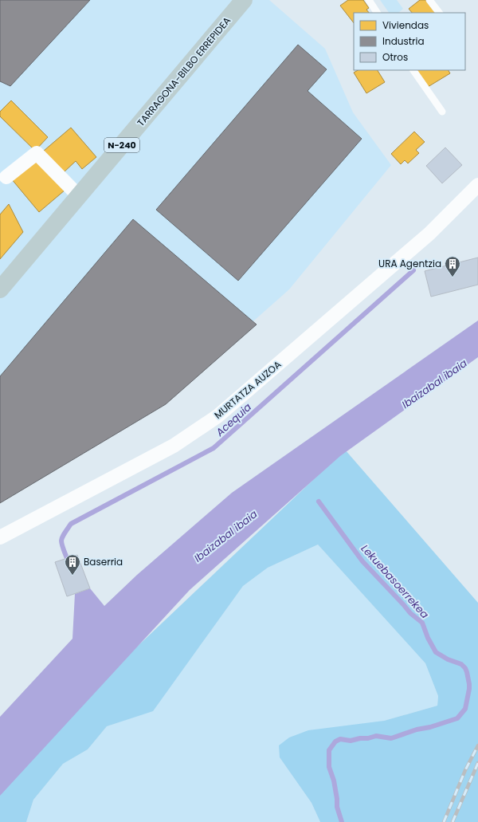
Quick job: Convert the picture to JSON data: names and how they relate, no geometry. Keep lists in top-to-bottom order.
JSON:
{
  "streets": {
    "highway": ["TARRAGONA-BILBO ERREPIDEA", "N-240"],
    "street": ["MURTATZA AUZOA"]
  },
  "water": ["Ibaizabal ibaia", "Acequia", "Lekuebasoerrekea"],
  "places": {
    "building": ["URA Agentzia", "Baserria"]
  },
  "legend": ["Viviendas", "Industria", "Otros"]
}
